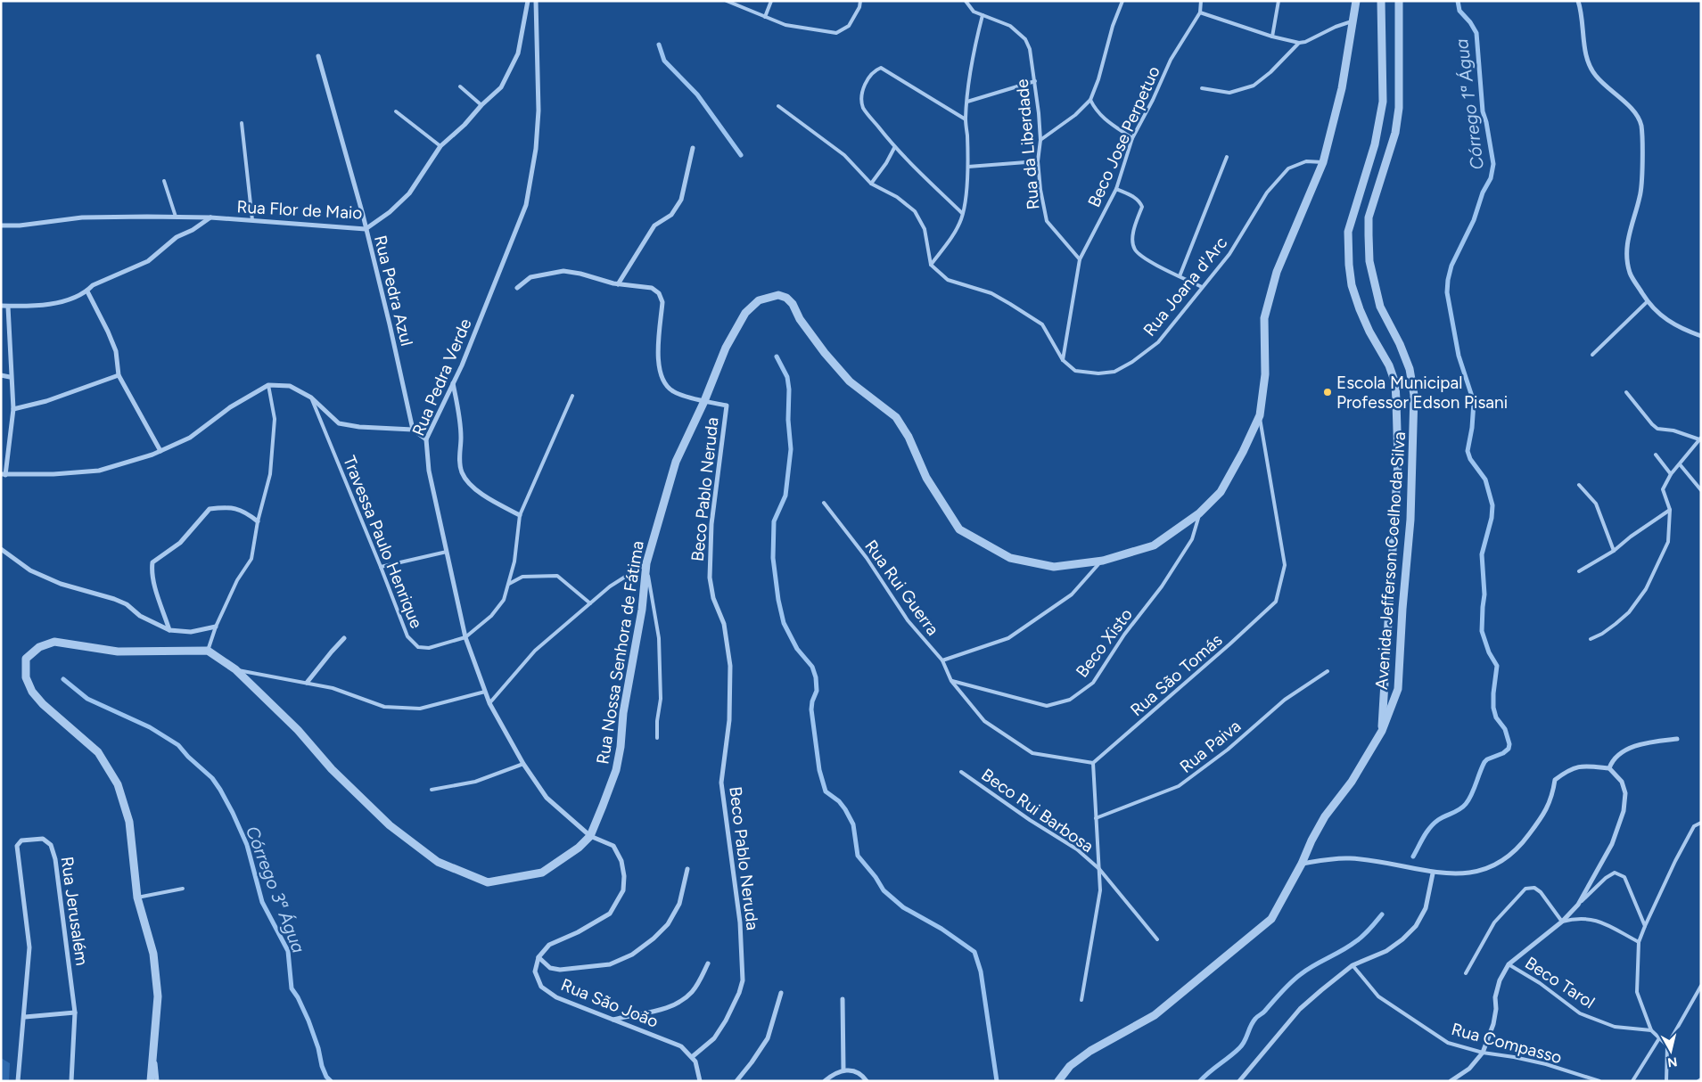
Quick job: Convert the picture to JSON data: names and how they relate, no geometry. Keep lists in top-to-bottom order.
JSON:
{
  "streets": {
    "street": [
      "Rua Flor de Maio",
      "Rua Pedra Azul",
      "Rua Pedra Verde",
      "Beco Pablo Neruda",
      "Avenida Jefferson Coelho da Silva",
      "Rua Nossa Senhora de Fátima",
      "Rua Jerusalém",
      "Rua São João"
    ],
    "lane": [
      "Beco Jose Perpetuo",
      "Rua da Liberdade",
      "Rua Joana d'Arc",
      "Travessa Paulo Henrique",
      "Rua Rui Guerra",
      "Beco Xisto",
      "Rua São Tomás",
      "Rua Paiva",
      "Beco Rui Barbosa",
      "Beco Tarol",
      "Rua Compasso"
    ]
  },
  "crossings": [
    ["Beco Jose Perpetuo", "Rua da Liberdade"],
    ["Rua Flor de Maio", "Rua Pedra Azul"],
    ["Rua Joana d'Arc", "Rua Nossa Senhora de Fátima"],
    ["Rua Pedra Verde", "Travessa Paulo Henrique"],
    ["Rua Pedra Verde", "Rua Nossa Senhora de Fátima"],
    ["Beco Pablo Neruda", "Rua Nossa Senhora de Fátima"],
    ["Beco Pablo Neruda", "Rua São João"],
    ["Beco Xisto", "Rua Nossa Senhora de Fátima"],
    ["Rua Nossa Senhora de Fátima", "Rua São Tomás"]
  ],
  "water": ["Córrego 1ª Água", "Córrego 3ª Água"],
  "places": ["Escola Municipal Professor Edson Pisani"],
  "north": "bottom"
}
